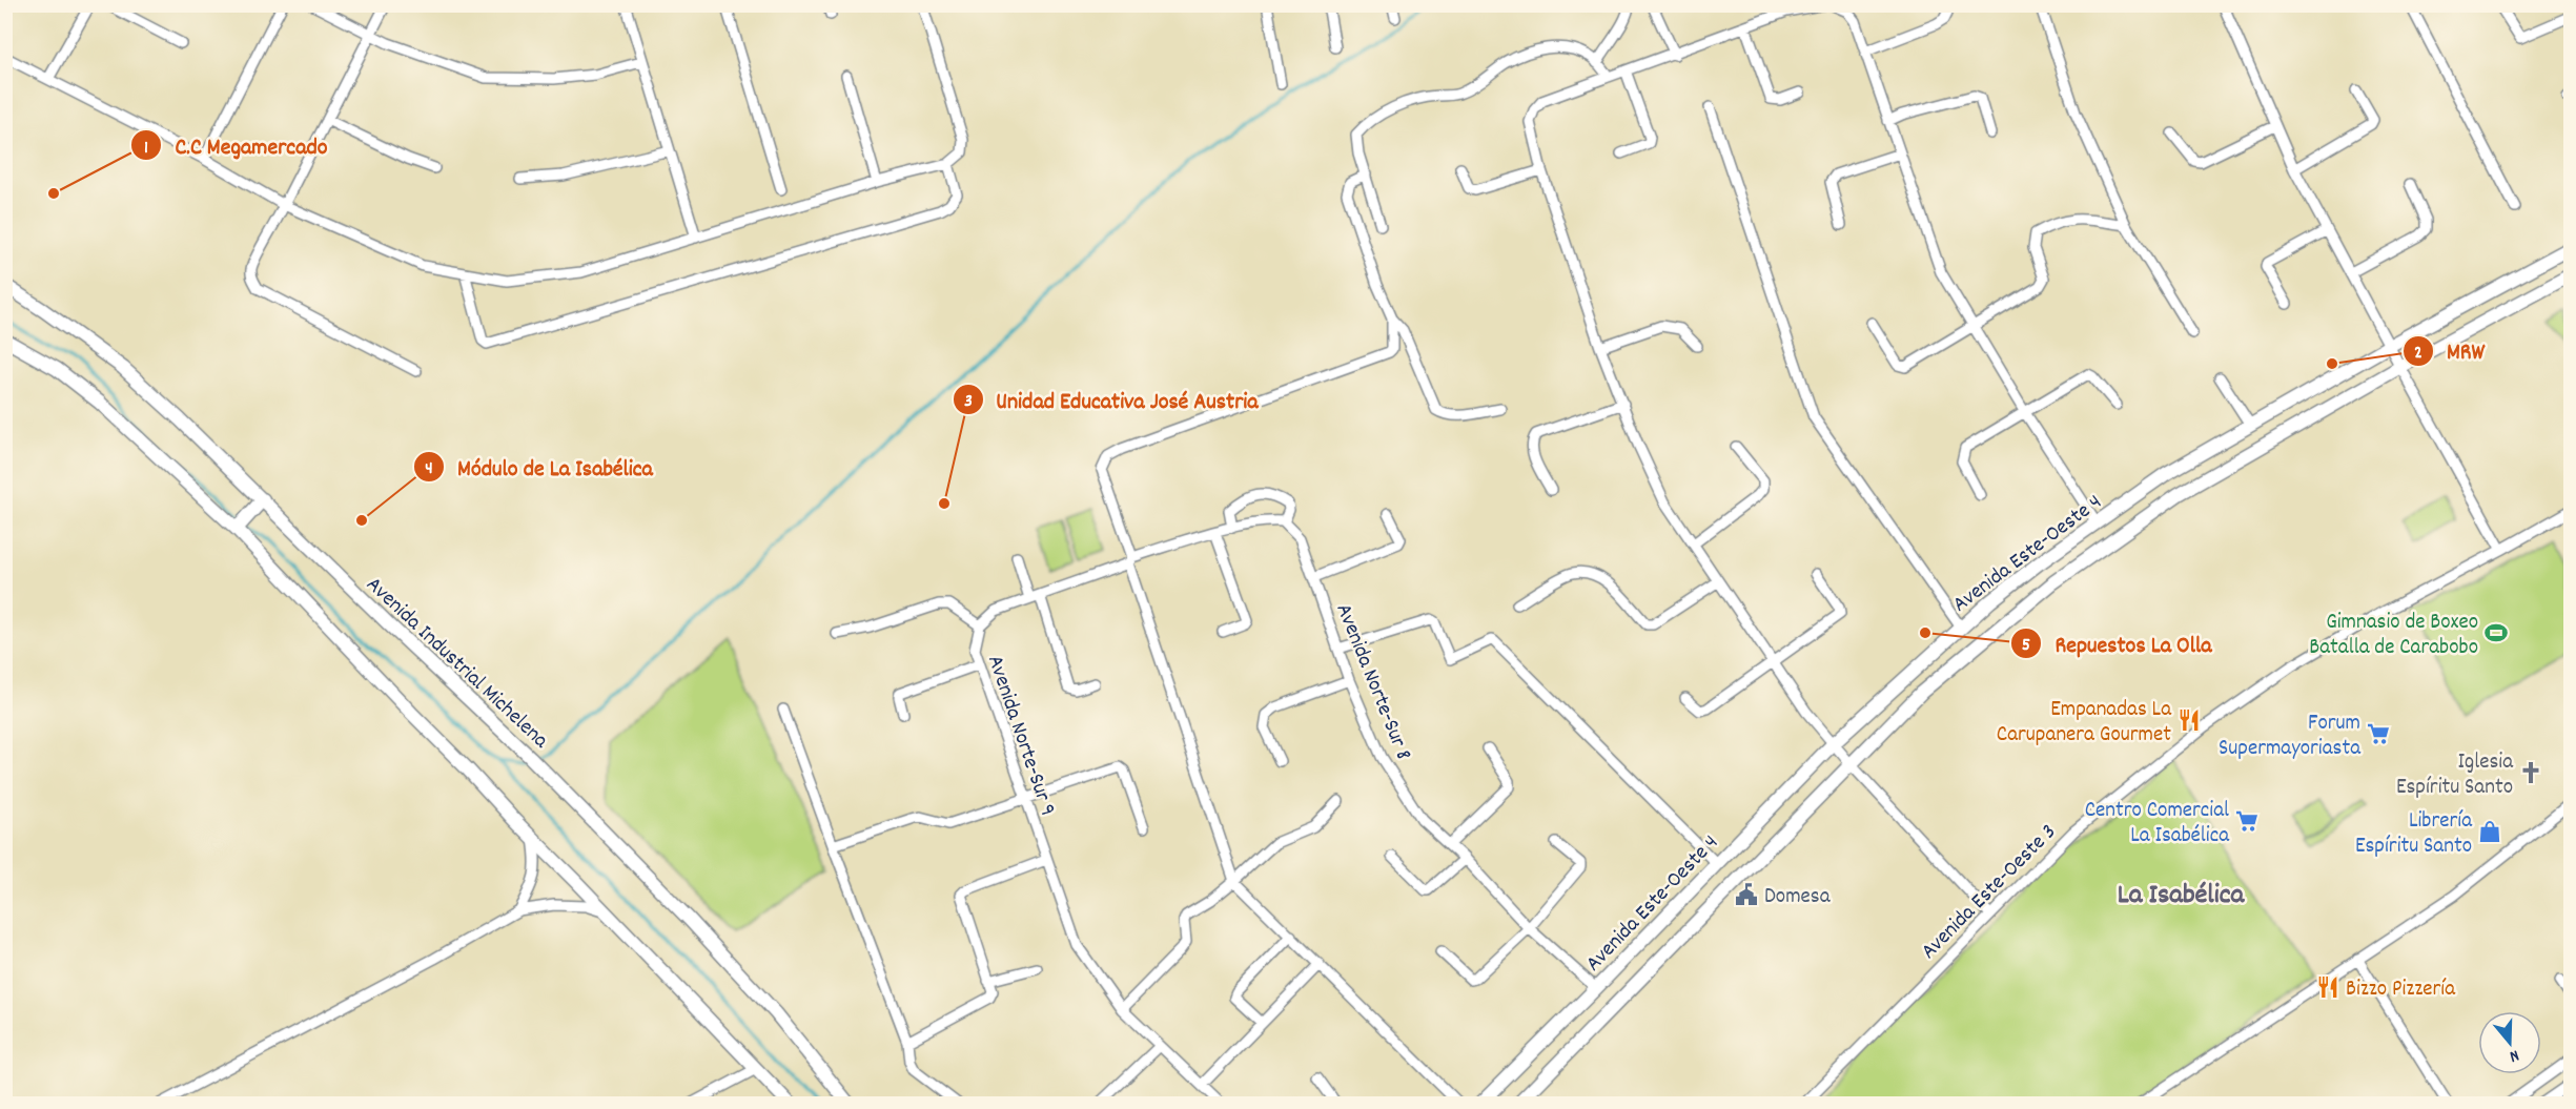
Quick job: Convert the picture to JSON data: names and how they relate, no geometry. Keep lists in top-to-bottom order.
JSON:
{
  "streets": {
    "main road": ["Avenida Este-Oeste 4", "Avenida Industrial Michelena"],
    "street": ["Avenida Norte-Sur 8", "Avenida Norte-Sur 9", "Avenida Este-Oeste 3"]
  },
  "crossings": [
    ["Avenida Este-Oeste 4", "Avenida Norte-Sur 8"]
  ],
  "districts": ["La Isabélica"],
  "places": {
    "other": [
      "C.C Megamercado",
      "MRW",
      "Unidad Educativa José Austria",
      "Módulo de La Isabélica",
      "Repuestos La Olla"
    ],
    "sports": ["Gimnasio de Boxeo Batalla de Carabobo"],
    "restaurant": ["Empanadas La Carupanera Gourmet", "Bizzo Pizzería"],
    "supermarket": ["Forum Supermayoriasta", "Centro Comercial La Isabélica"],
    "church": ["Iglesia Espíritu Santo"],
    "shop": ["Librería Espíritu Santo"],
    "public building": ["Domesa"]
  },
  "north": "bottom"
}
